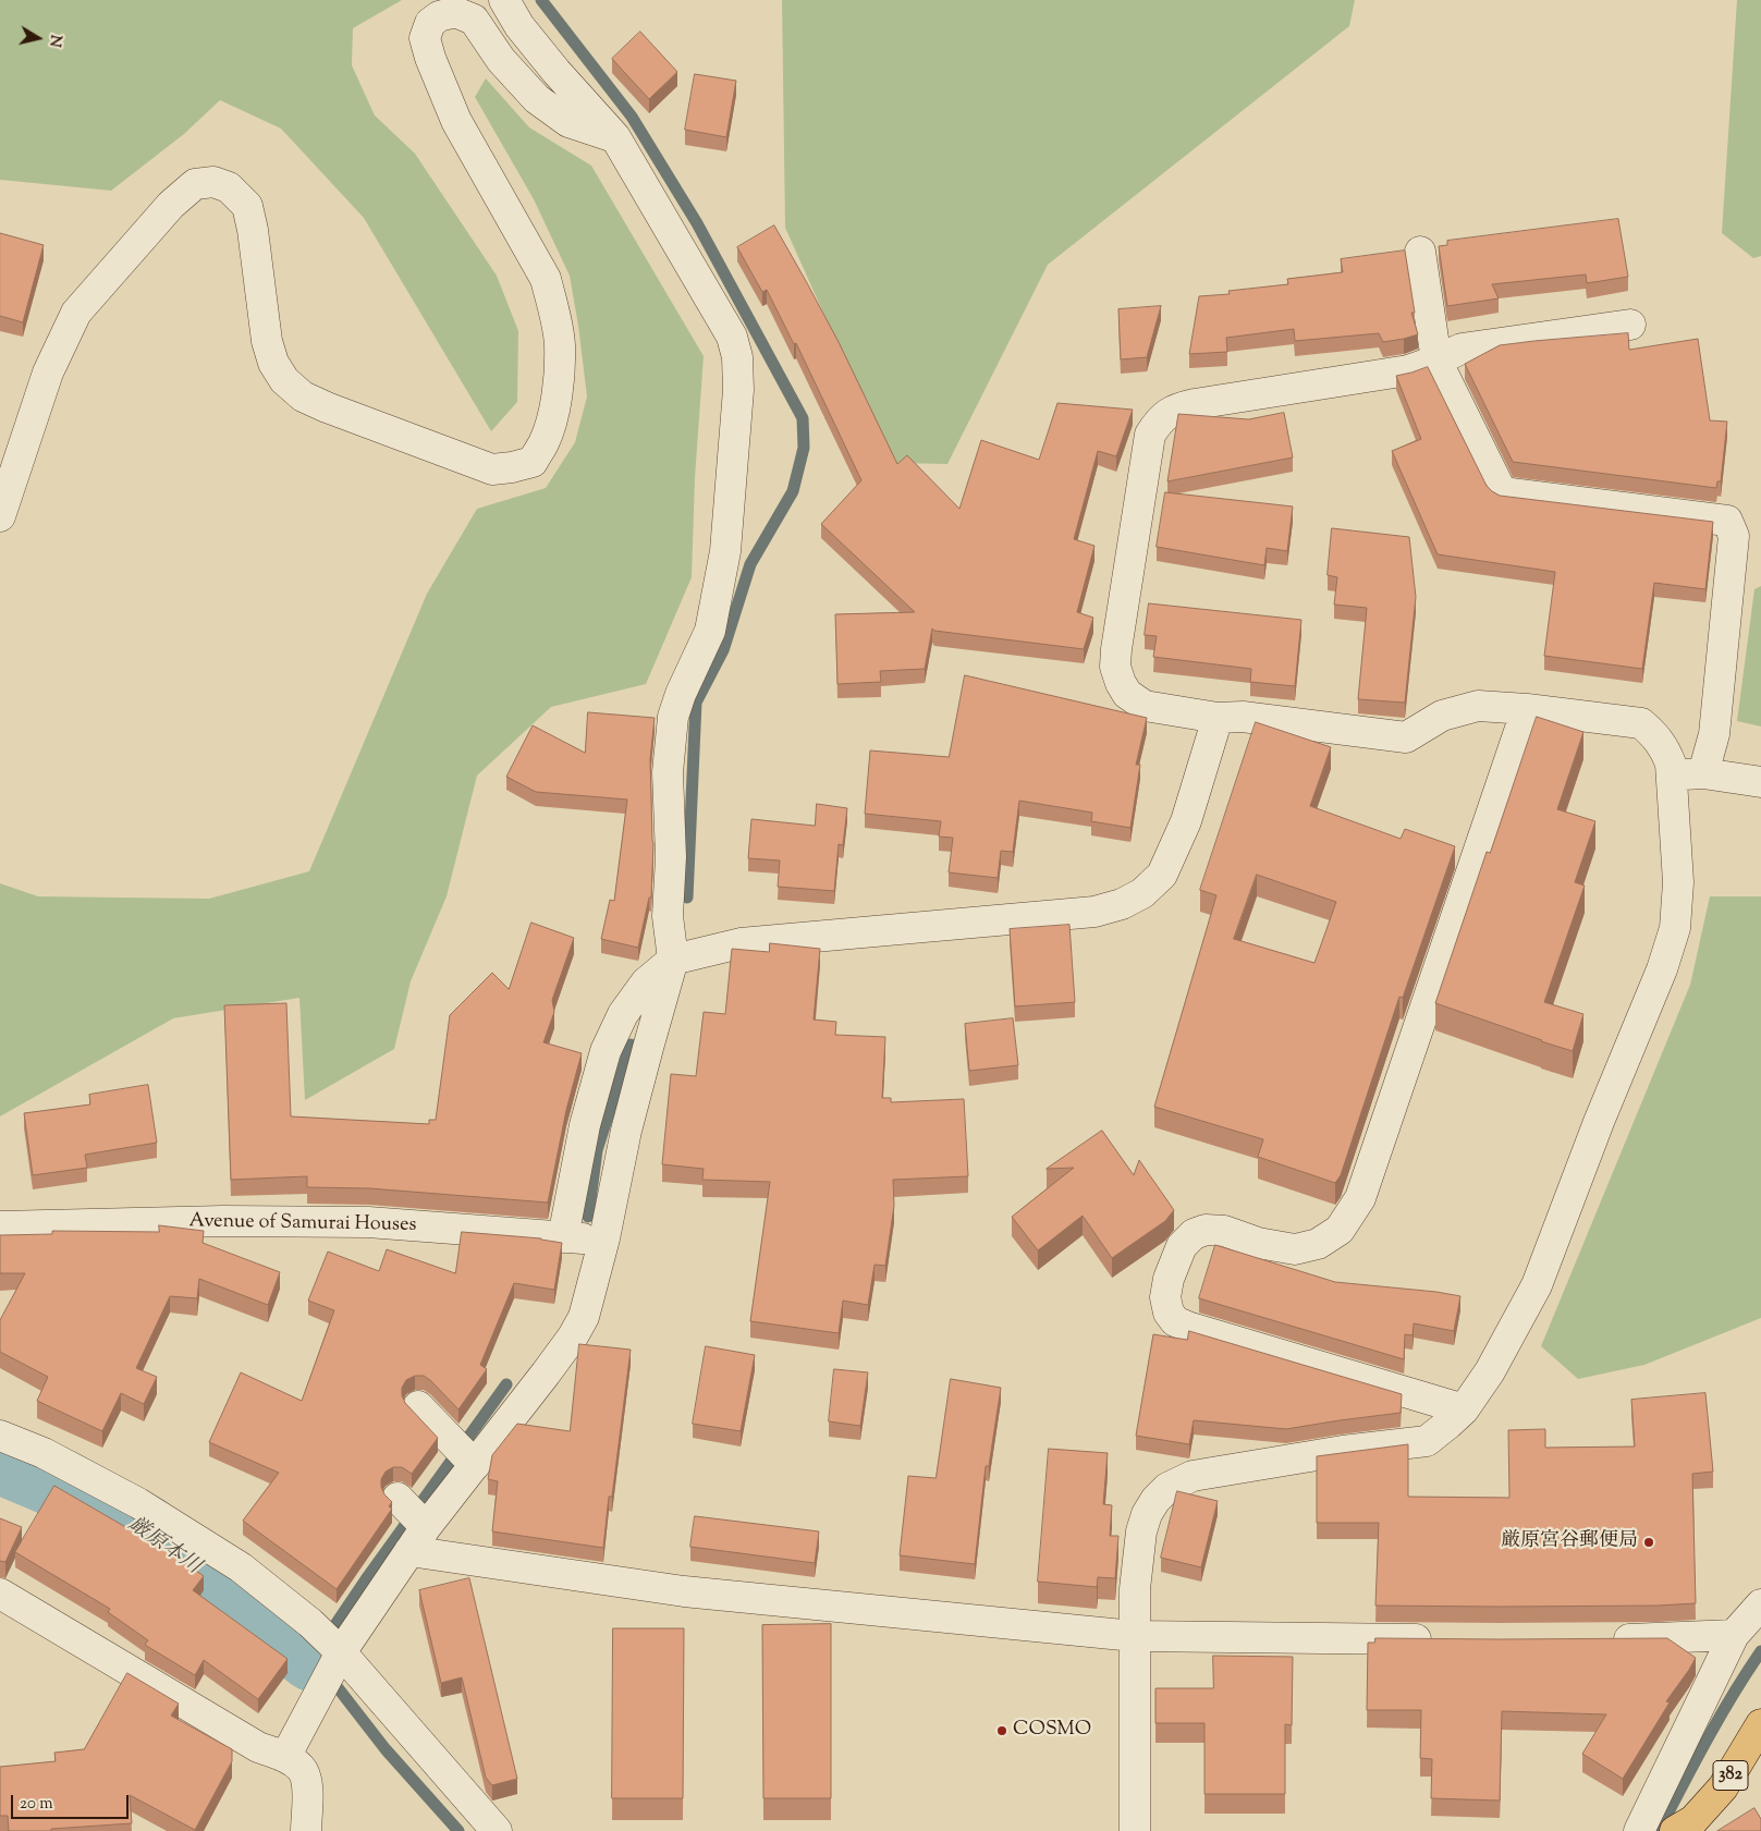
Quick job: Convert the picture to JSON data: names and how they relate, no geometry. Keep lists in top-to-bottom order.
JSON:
{
  "streets": {
    "highway": ["382"],
    "street": ["Avenue of Samurai Houses"]
  },
  "water": ["厳原本川"],
  "places": ["厳原宮谷郵便局", "COSMO"],
  "scale_bar": "20 m",
  "north": "right"
}
